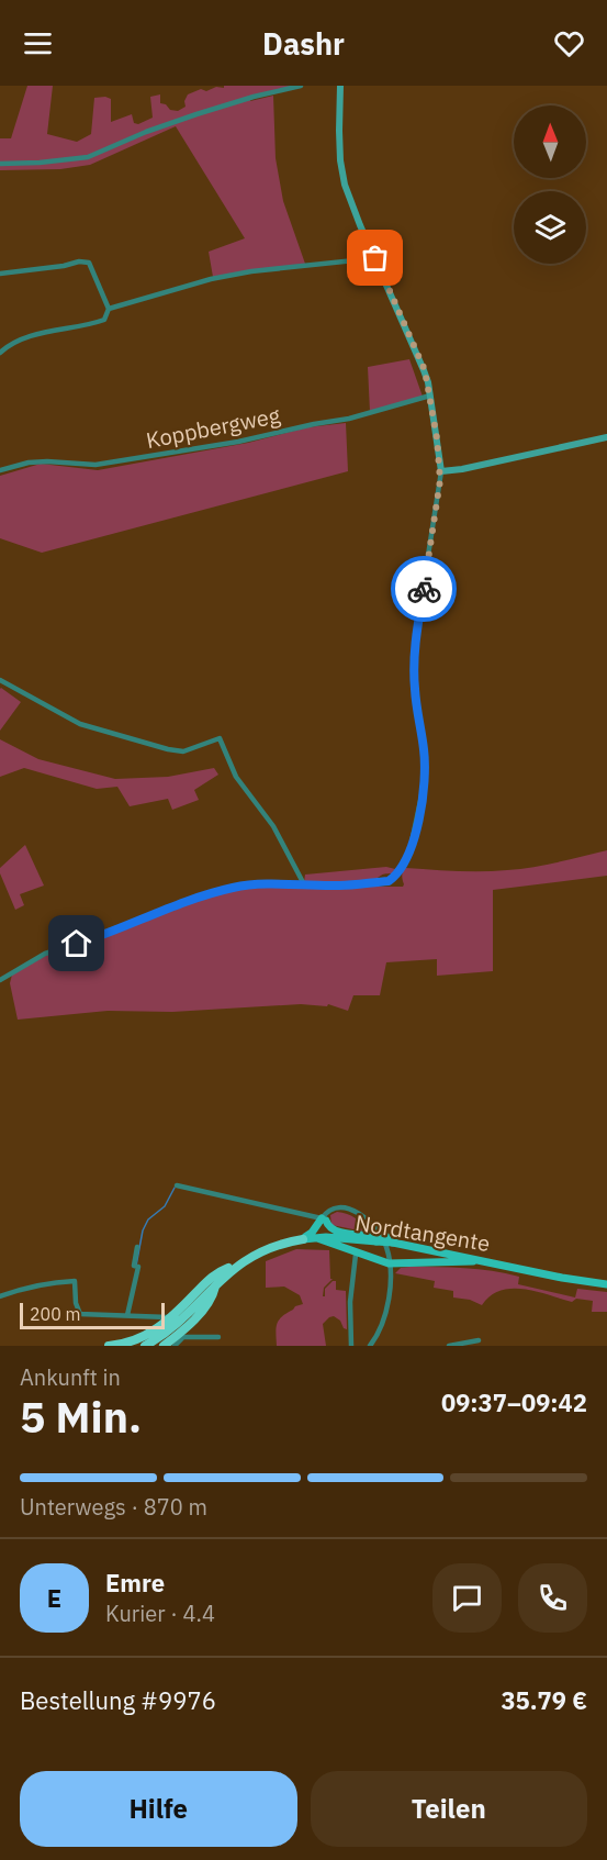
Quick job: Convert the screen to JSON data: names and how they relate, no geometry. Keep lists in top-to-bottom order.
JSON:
{
  "streets": {
    "highway": ["Nordtangente"],
    "street": ["Koppbergweg"]
  },
  "scale_bar": "200 m",
  "north": "top",
  "page": {
    "header": "Dashr",
    "scale": "200 m",
    "heading": ["5 Min.", "Ankunft in", "09:37–09:42"],
    "panel": [
      "Emre",
      "Kurier · 4.4",
      "Bestellung #9976",
      "35.79 €"
    ],
    "bar": "Unterwegs · 870 m",
    "round": "E",
    "buttons": ["Hilfe", "Teilen"]
  }
}
